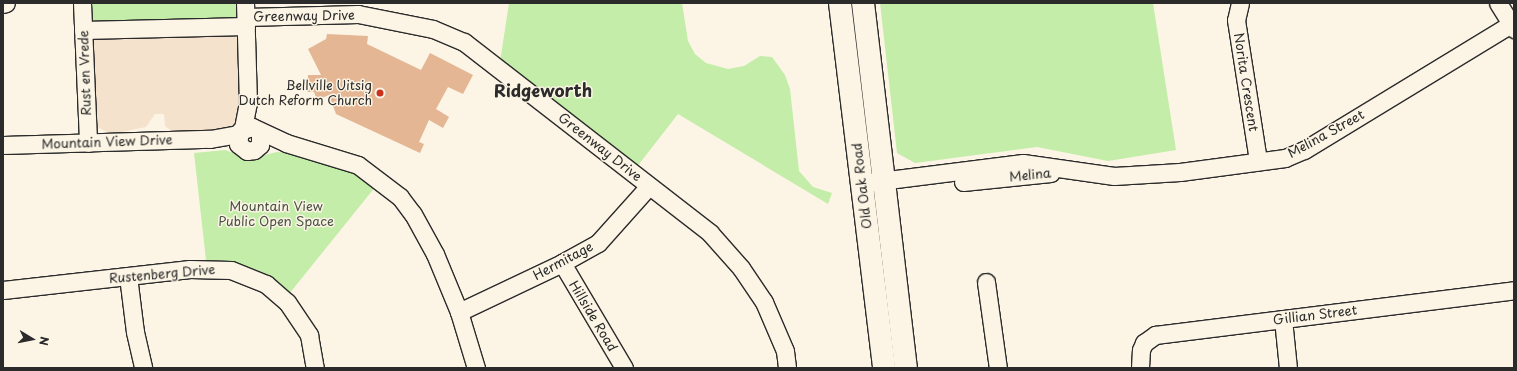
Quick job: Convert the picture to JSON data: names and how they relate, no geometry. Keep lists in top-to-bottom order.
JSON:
{
  "streets": {
    "main road": ["Old Oak Road"],
    "street": [
      "Greenway Drive",
      "Rust en Vrede",
      "Norita Crescent",
      "Melina Street",
      "Mountain View Drive",
      "Melina",
      "Hermitage",
      "Rustenberg Drive",
      "Gillian Street",
      "Hillside Road"
    ]
  },
  "crossings": [
    ["Greenway Drive", "Rust en Vrede"],
    ["Greenway Drive", "Hermitage"],
    ["Rust en Vrede", "Mountain View Drive"],
    ["Norita Crescent", "Melina Street"],
    ["Melina Street", "Melina"],
    ["Mountain View Drive", "Hermitage"],
    ["Melina", "Old Oak Road"],
    ["Hermitage", "Hillside Road"]
  ],
  "districts": ["Ridgeworth"],
  "parks": ["Mountain View Public Open Space"],
  "places": ["Bellville Uitsig Dutch Reform Church"],
  "north": "right"
}
